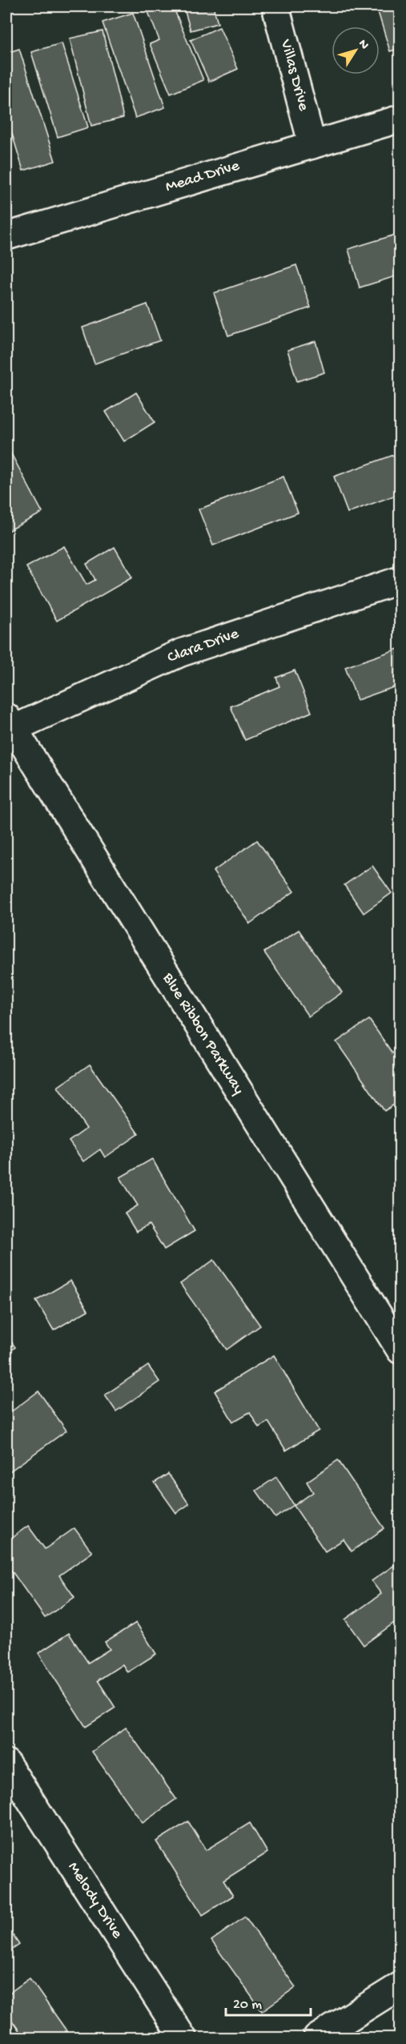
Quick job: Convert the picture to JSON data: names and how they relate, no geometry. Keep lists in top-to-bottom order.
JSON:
{
  "streets": {
    "street": [
      "Villas Drive",
      "Mead Drive",
      "Clara Drive",
      "Blue Ribbon Parkway",
      "Melody Drive"
    ]
  },
  "crossings": [
    ["Villas Drive", "Mead Drive"],
    ["Clara Drive", "Blue Ribbon Parkway"]
  ],
  "scale_bar": "20 m",
  "north": "top right"
}
